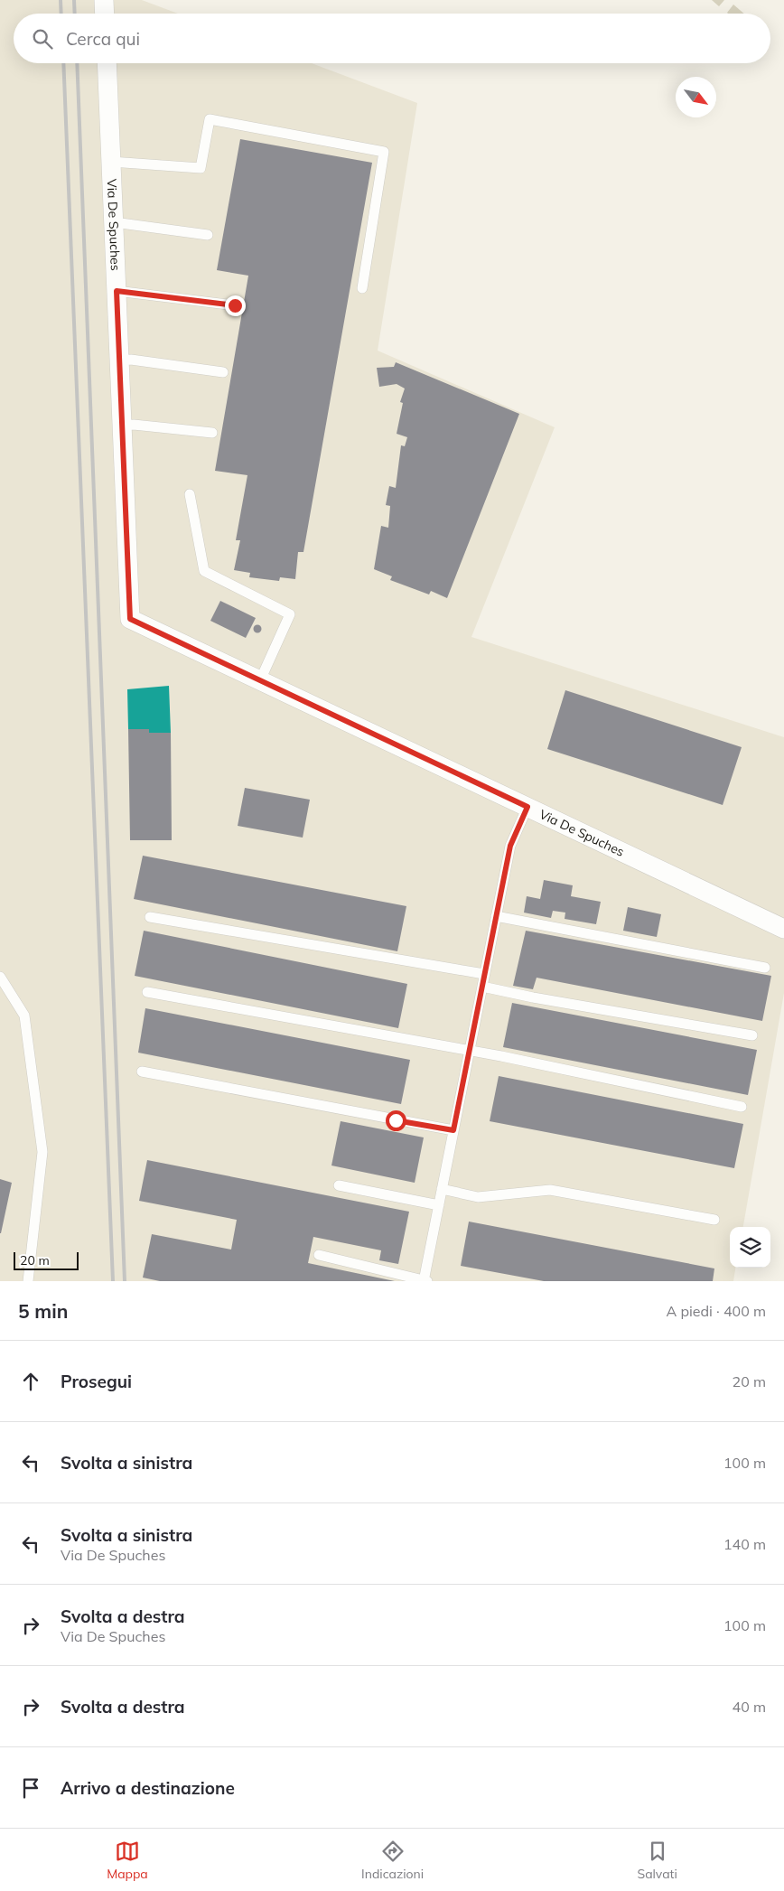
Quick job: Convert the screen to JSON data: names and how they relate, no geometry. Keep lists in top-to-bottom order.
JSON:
{
  "streets": {
    "street": ["Via De Spuches"]
  },
  "scale_bar": "20 m",
  "north": "bottom right",
  "page": {
    "search": "Cerca qui",
    "scale": "20 m",
    "heading": ["5 min", "A piedi · 400 m"],
    "list": [
      ["Prosegui", "20 m"],
      ["Svolta a sinistra", "100 m"],
      ["Svolta a sinistra", "Via De Spuches", "140 m"],
      ["Svolta a destra", "Via De Spuches", "100 m"],
      ["Svolta a destra", "40 m"],
      "Arrivo a destinazione"
    ],
    "nav": ["Mappa", "Indicazioni", "Salvati"]
  }
}
